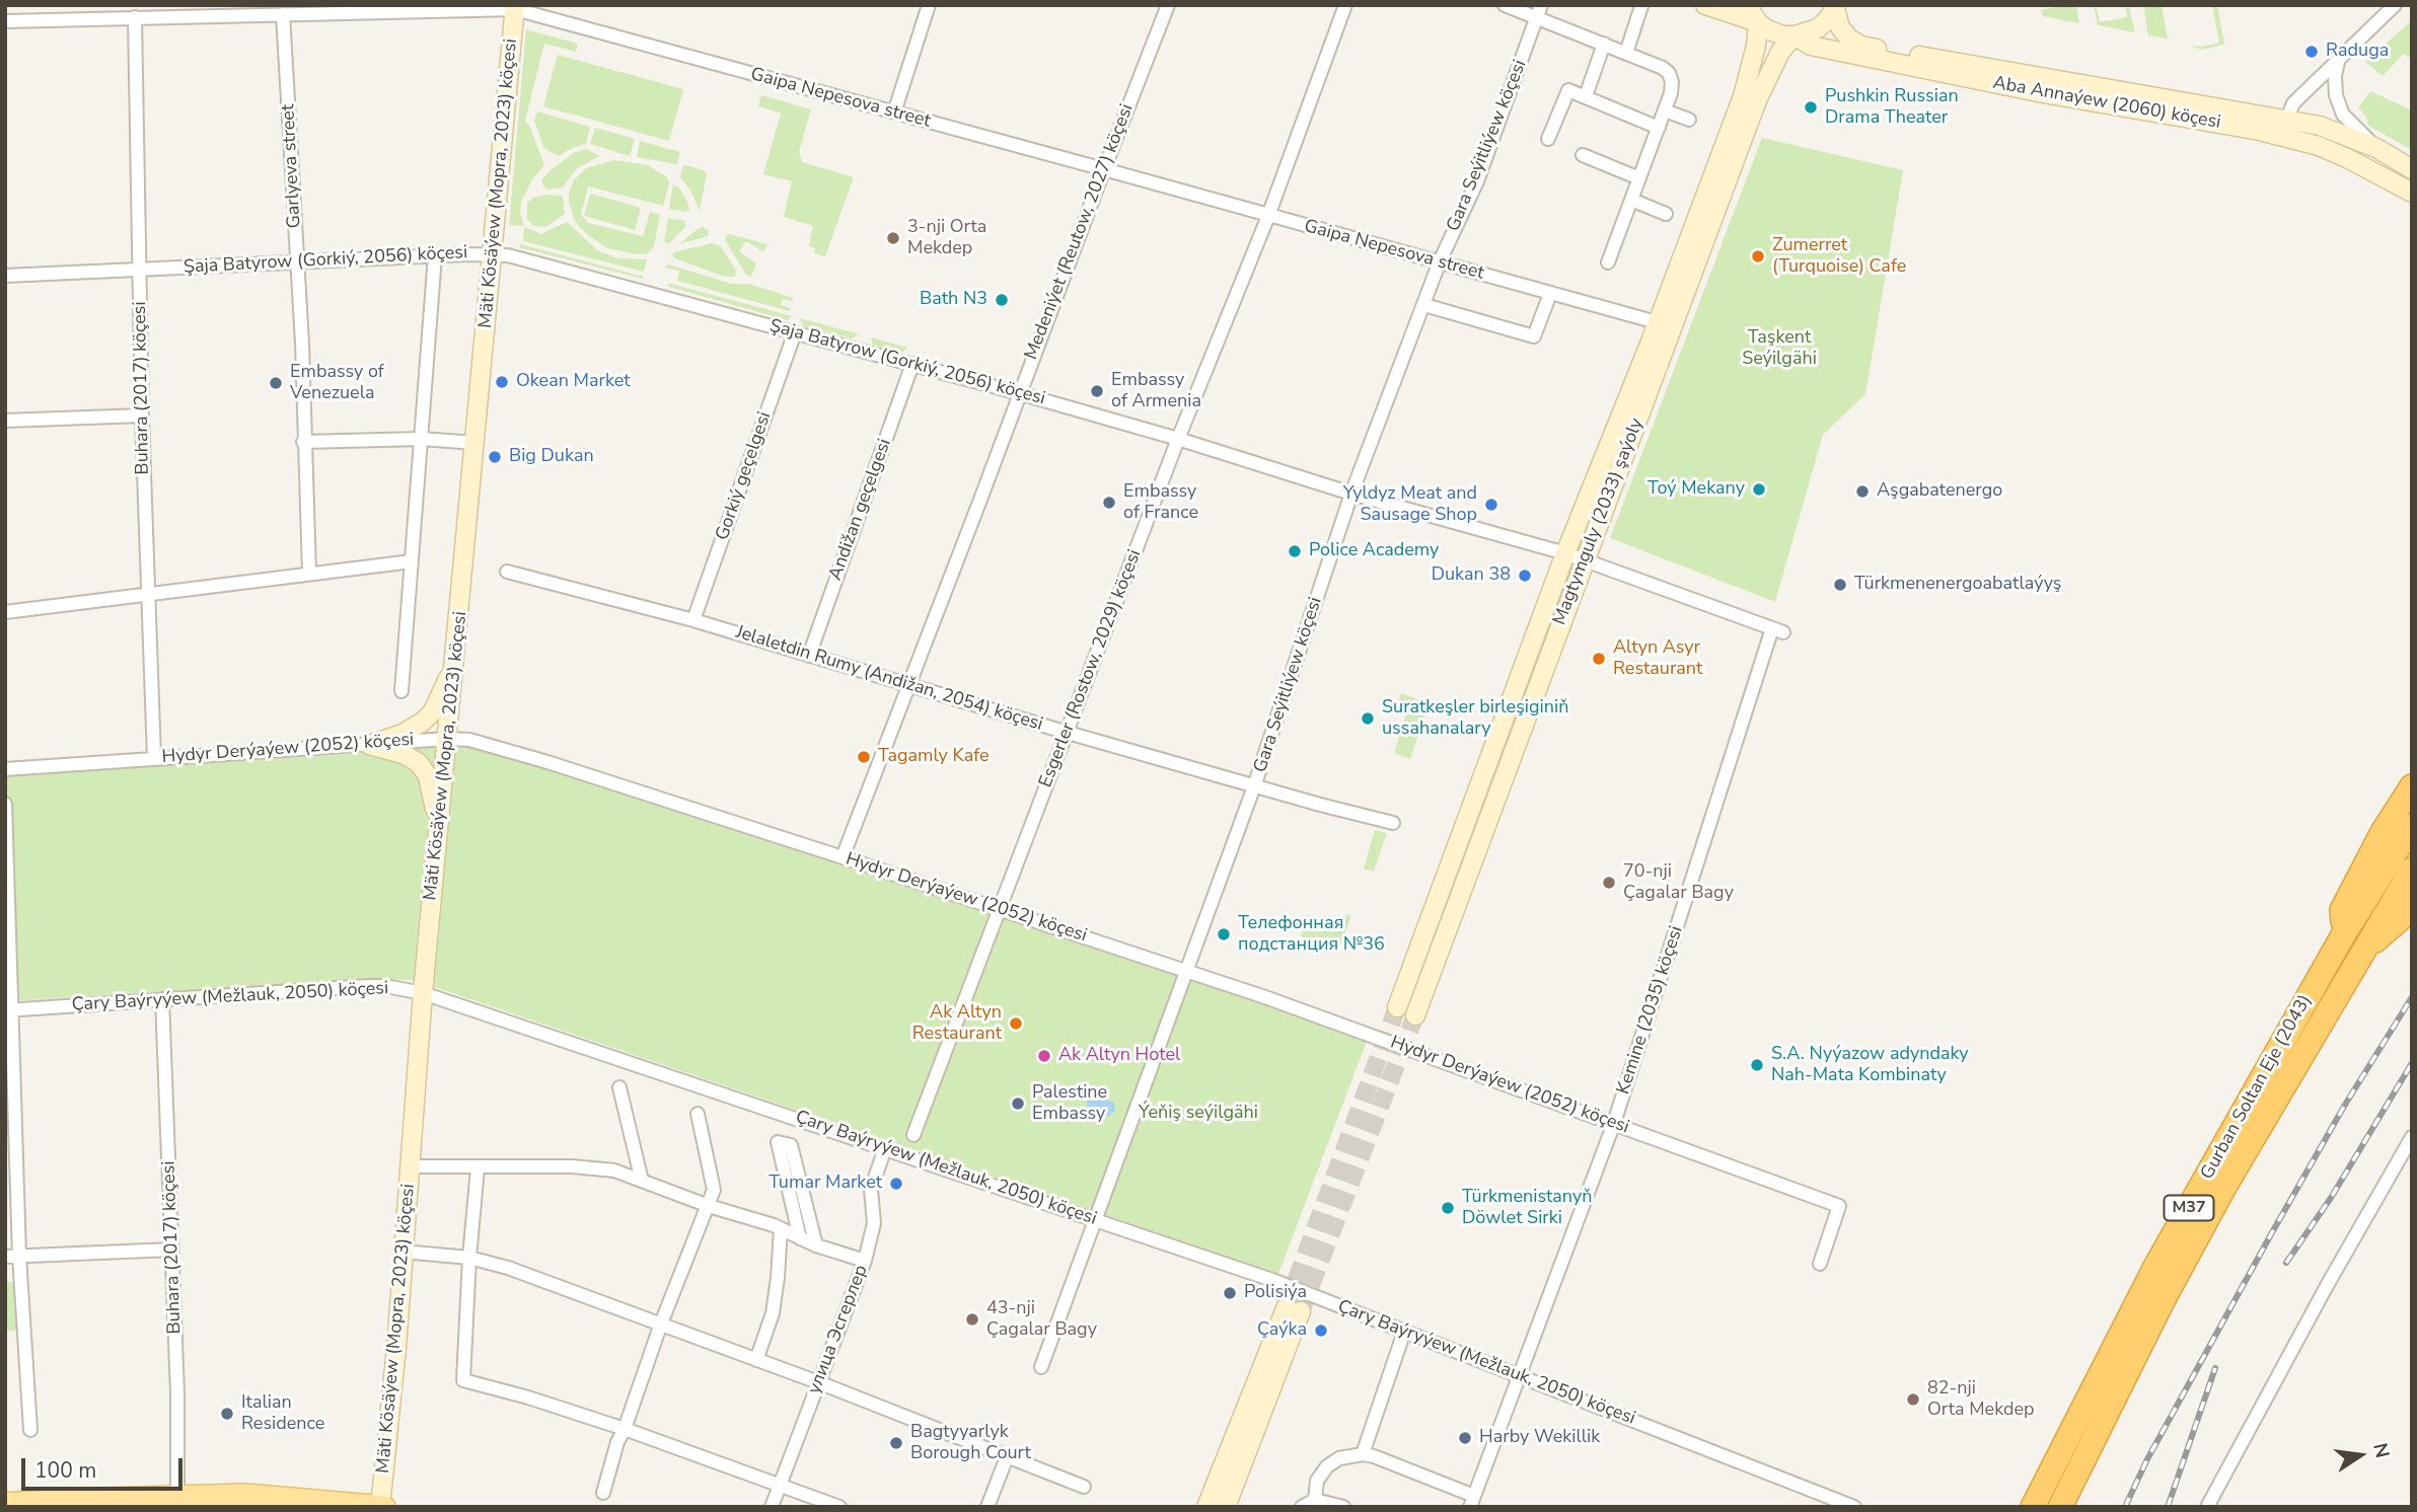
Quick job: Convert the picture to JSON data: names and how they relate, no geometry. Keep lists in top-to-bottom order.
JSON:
{
  "streets": {
    "highway": ["Gurban Soltan Eje (2043)", "M37"],
    "main road": ["Aba Annaýew (2060) köçesi", "Mäti Kösäýew (Mopra, 2023) köçesi", "Magtymguly (2033) şaýoly"],
    "street": [
      "Gaipa Nepesova street",
      "Gara Seýitliýew köçesi",
      "Garlyeva street",
      "Medeniýet (Reutow, 2027) köçesi",
      "Şaja Batyrow (Gorkiý, 2056) köçesi",
      "Buhara (2017) köçesi",
      "Gorkiý geçelgesi",
      "Andižan geçelgesi",
      "Esgerler (Rostow, 2029) köçesi",
      "Jelaletdin Rumy (Andižan, 2054) köçesi",
      "Hydyr Derýaýew (2052) köçesi",
      "Çary Baýryýew (Mežlauk, 2050) köçesi",
      "Kemine (2035) köçesi",
      "улица Эсгерлер"
    ]
  },
  "crossings": [
    ["Gaipa Nepesova street", "Gara Seýitliýew köçesi"],
    ["Gaipa Nepesova street", "Garlyeva street"],
    ["Gaipa Nepesova street", "Mäti Kösäýew (Mopra, 2023) köçesi"],
    ["Gaipa Nepesova street", "Medeniýet (Reutow, 2027) köçesi"],
    ["Gaipa Nepesova street", "Buhara (2017) köçesi"],
    ["Gaipa Nepesova street", "Magtymguly (2033) şaýoly"],
    ["Gaipa Nepesova street", "Esgerler (Rostow, 2029) köçesi"],
    ["Aba Annaýew (2060) köçesi", "Magtymguly (2033) şaýoly"],
    ["Gara Seýitliýew köçesi", "Şaja Batyrow (Gorkiý, 2056) köçesi"],
    ["Gara Seýitliýew köçesi", "Jelaletdin Rumy (Andižan, 2054) köçesi"],
    ["Gara Seýitliýew köçesi", "Hydyr Derýaýew (2052) köçesi"],
    ["Gara Seýitliýew köçesi", "Çary Baýryýew (Mežlauk, 2050) köçesi"],
    ["Garlyeva street", "Şaja Batyrow (Gorkiý, 2056) köçesi"],
    ["Mäti Kösäýew (Mopra, 2023) köçesi", "Şaja Batyrow (Gorkiý, 2056) köçesi"],
    ["Mäti Kösäýew (Mopra, 2023) köçesi", "Hydyr Derýaýew (2052) köçesi"],
    ["Mäti Kösäýew (Mopra, 2023) köçesi", "Çary Baýryýew (Mežlauk, 2050) köçesi"],
    ["Medeniýet (Reutow, 2027) köçesi", "Şaja Batyrow (Gorkiý, 2056) köçesi"],
    ["Medeniýet (Reutow, 2027) köçesi", "Jelaletdin Rumy (Andižan, 2054) köçesi"],
    ["Medeniýet (Reutow, 2027) köçesi", "Hydyr Derýaýew (2052) köçesi"],
    ["Şaja Batyrow (Gorkiý, 2056) köçesi", "Buhara (2017) köçesi"],
    ["Şaja Batyrow (Gorkiý, 2056) köçesi", "Gorkiý geçelgesi"],
    ["Şaja Batyrow (Gorkiý, 2056) köçesi", "Andižan geçelgesi"],
    ["Şaja Batyrow (Gorkiý, 2056) köçesi", "Magtymguly (2033) şaýoly"],
    ["Şaja Batyrow (Gorkiý, 2056) köçesi", "Esgerler (Rostow, 2029) köçesi"],
    ["Şaja Batyrow (Gorkiý, 2056) köçesi", "Kemine (2035) köçesi"],
    ["Buhara (2017) köçesi", "Hydyr Derýaýew (2052) köçesi"],
    ["Buhara (2017) köçesi", "Çary Baýryýew (Mežlauk, 2050) köçesi"],
    ["Gorkiý geçelgesi", "Jelaletdin Rumy (Andižan, 2054) köçesi"],
    ["Andižan geçelgesi", "Jelaletdin Rumy (Andižan, 2054) köçesi"],
    ["Esgerler (Rostow, 2029) köçesi", "Jelaletdin Rumy (Andižan, 2054) köçesi"],
    ["Esgerler (Rostow, 2029) köçesi", "Hydyr Derýaýew (2052) köçesi"],
    ["Hydyr Derýaýew (2052) köçesi", "Kemine (2035) köçesi"],
    ["Çary Baýryýew (Mežlauk, 2050) köçesi", "Kemine (2035) köçesi"],
    ["Çary Baýryýew (Mežlauk, 2050) köçesi", "улица Эсгерлер"]
  ],
  "parks": ["Taşkent Seýilgähi", "Ýeňiş seýilgähi"],
  "places": [
    "Raduga",
    "Pushkin Russian Drama Theater",
    "3-nji Orta Mekdep",
    "Zumerret (Turquoise) Cafe",
    "Bath N3",
    "Okean Market",
    "Embassy of Venezuela",
    "Embassy of Armenia",
    "Big Dukan",
    "Toý Mekany",
    "Aşgabatenergo",
    "Embassy of France",
    "Yyldyz Meat and Sausage Shop",
    "Police Academy",
    "Dukan 38",
    "Türkmenenergoabatlaýyş",
    "Altyn Asyr Restaurant",
    "Suratkeşler birleşiginiň ussahanalary",
    "Tagamly Kafe",
    "70-nji Çagalar Bagy",
    "Телефонная подстанция №36",
    "Ak Altyn Restaurant",
    "Ak Altyn Hotel",
    "S.A. Nyýazow adyndaky Nah-Mata Kombinaty",
    "Palestine Embassy",
    "Tumar Market",
    "Türkmenistanyň Döwlet Sirki",
    "Polisiýa",
    "43-nji Çagalar Bagy",
    "Çaýka",
    "82-nji Orta Mekdep",
    "Italian Residence",
    "Harby Wekillik",
    "Bagtyyarlyk Borough Court"
  ],
  "scale_bar": "100 m",
  "north": "right"
}
